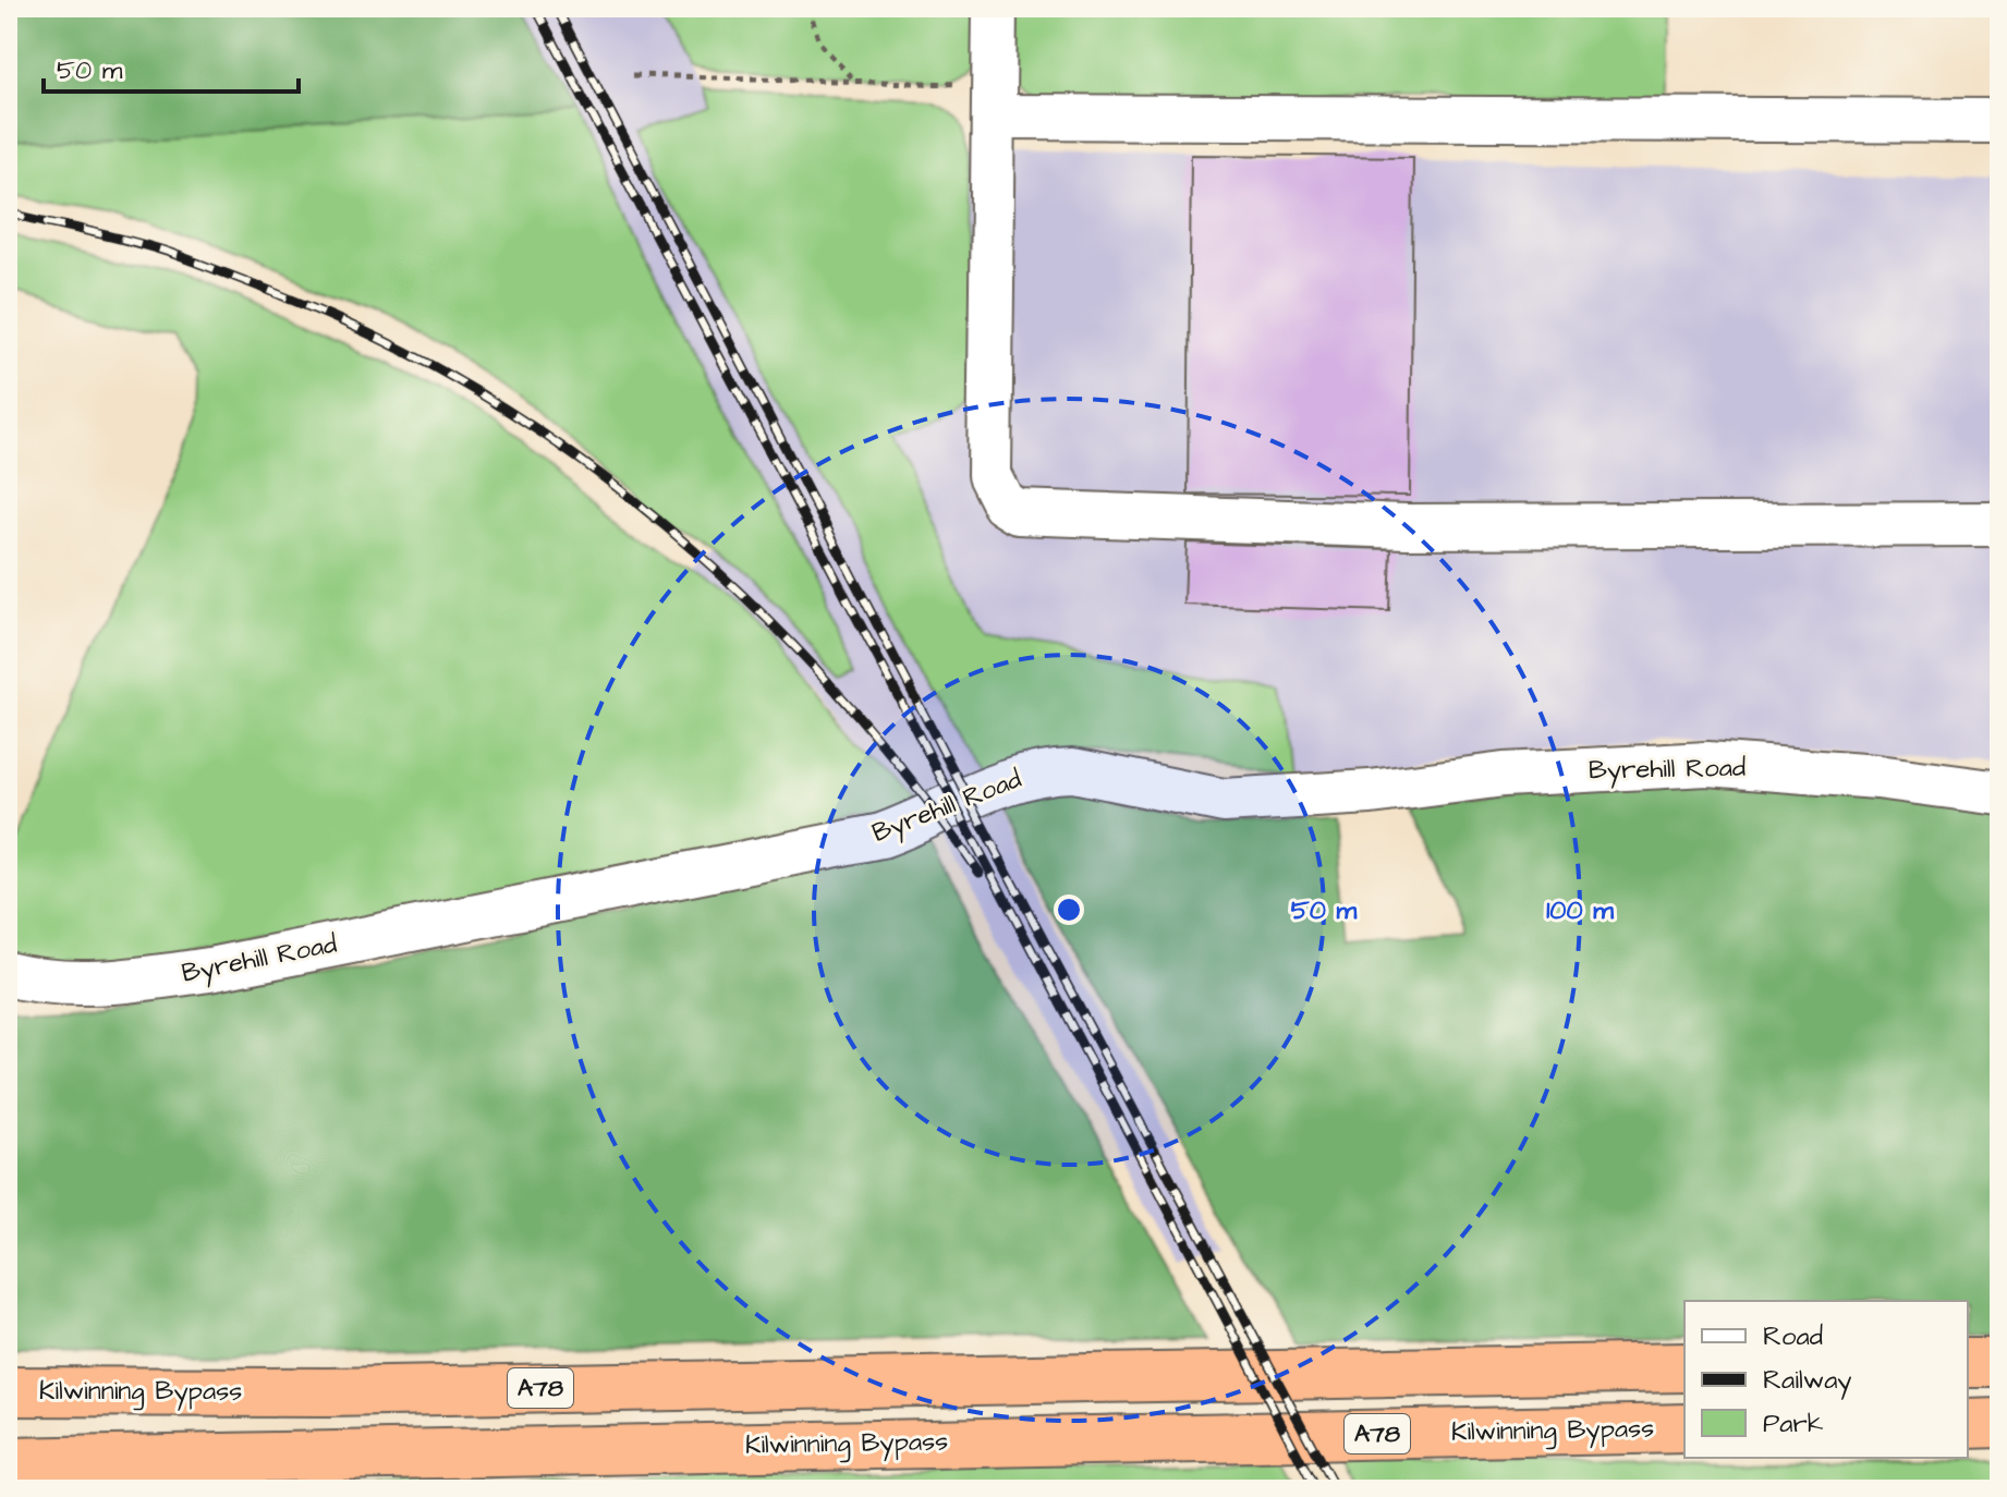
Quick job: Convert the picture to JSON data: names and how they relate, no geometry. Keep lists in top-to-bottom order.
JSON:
{
  "streets": {
    "highway": ["A78", "Kilwinning Bypass"],
    "street": ["Byrehill Road"]
  },
  "legend": ["Road", "Railway", "Park"],
  "scale_bar": "50 m",
  "rings": ["50 m", "100 m"]
}
